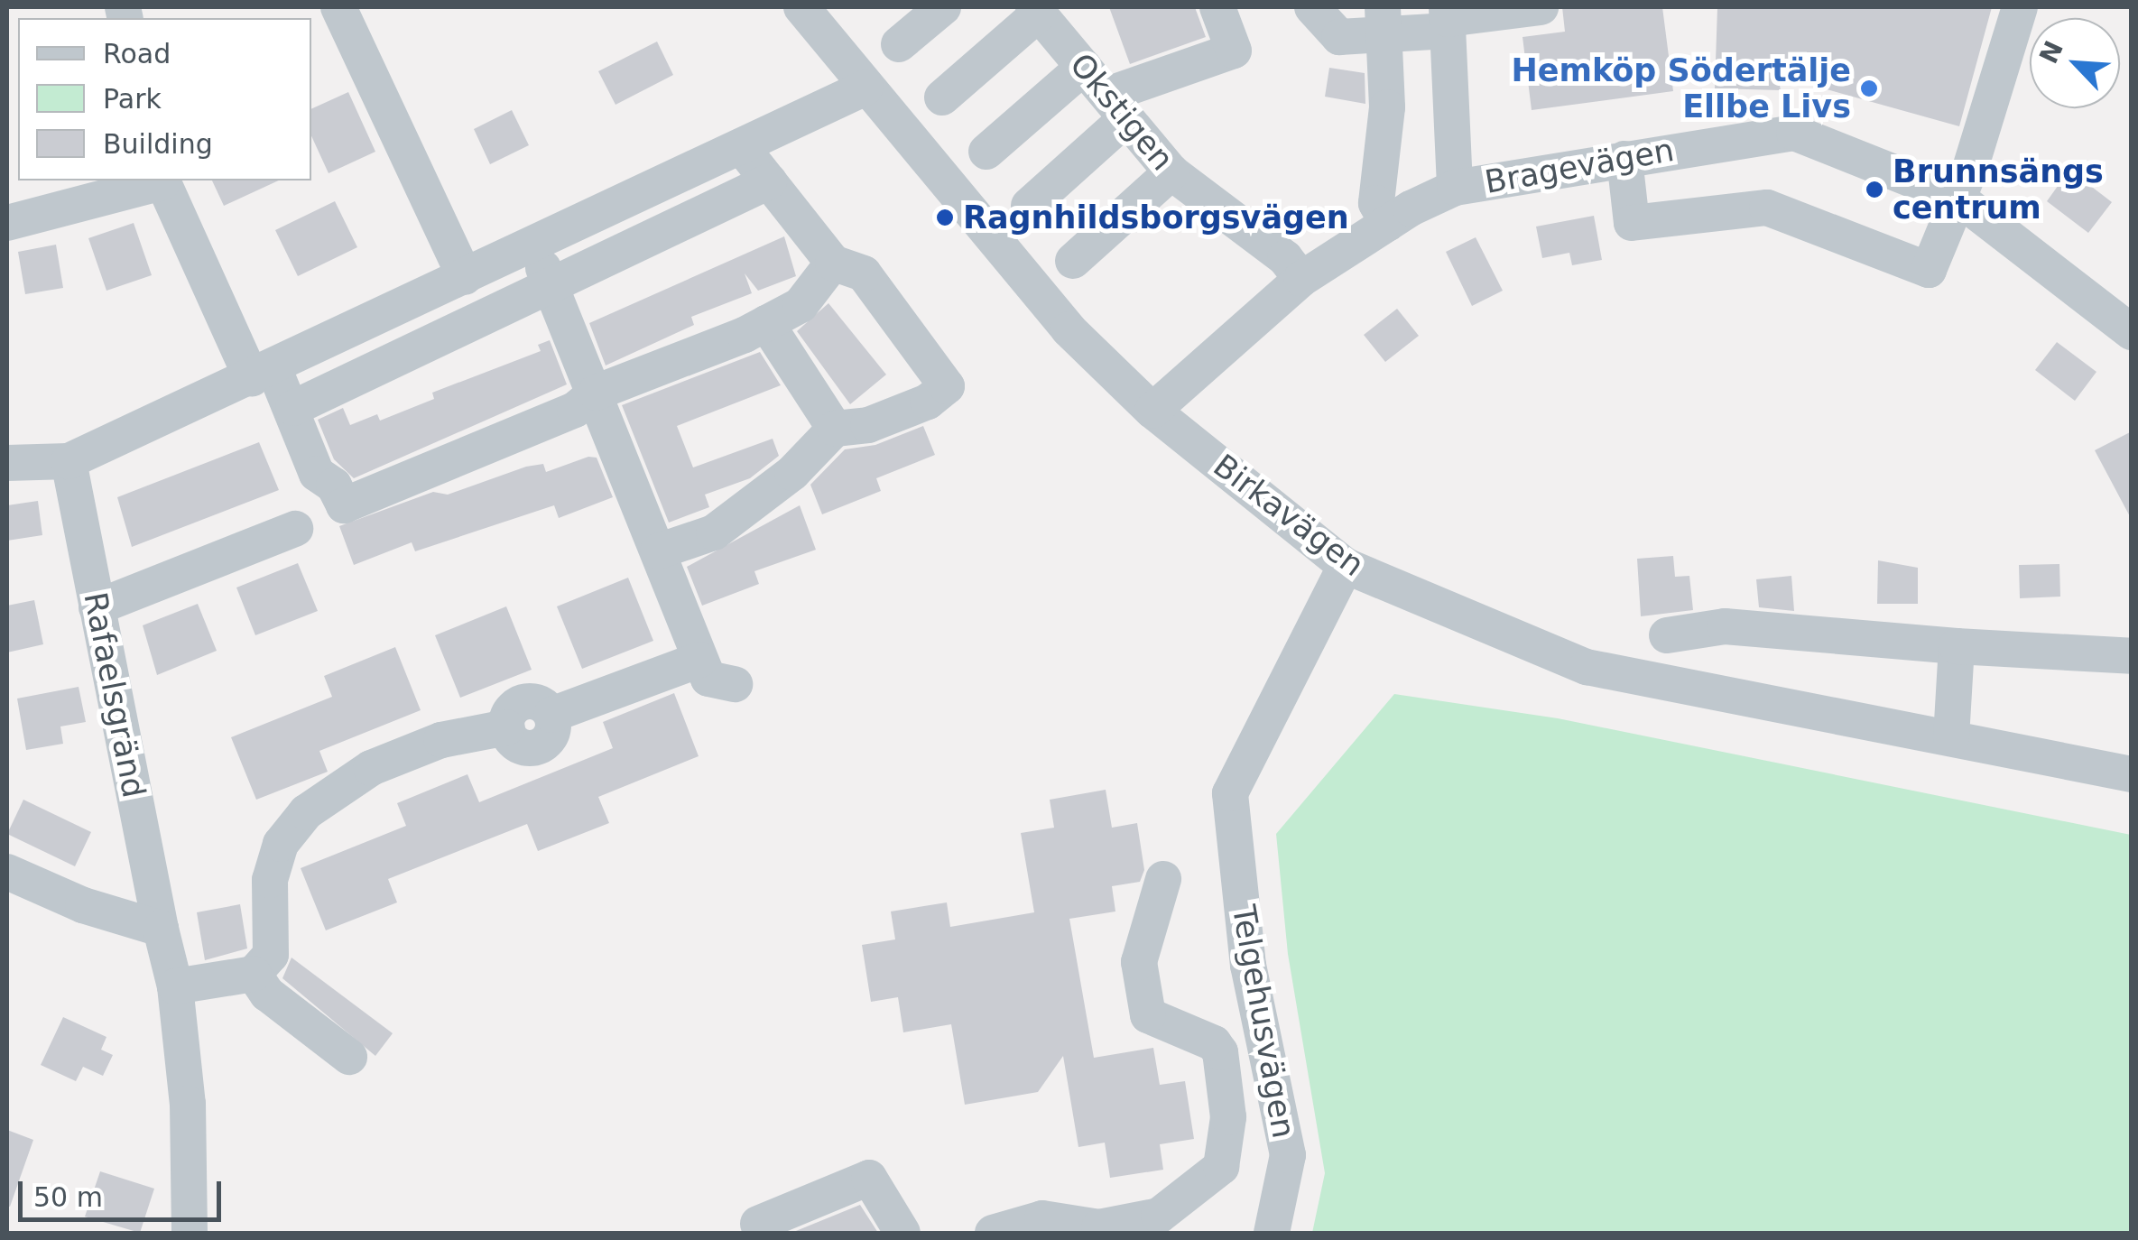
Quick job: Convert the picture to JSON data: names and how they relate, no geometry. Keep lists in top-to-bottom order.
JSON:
{
  "streets": {
    "street": [
      "Okstigen",
      "Bragevägen",
      "Birkavägen",
      "Rafaelsgränd",
      "Telgehusvägen"
    ]
  },
  "crossings": [
    ["Okstigen", "Bragevägen"],
    ["Bragevägen", "Birkavägen"],
    ["Birkavägen", "Telgehusvägen"]
  ],
  "places": ["Hemköp Södertälje Ellbe Livs", "Brunnsängs centrum", "Ragnhildsborgsvägen"],
  "legend": ["Road", "Park", "Building"],
  "scale_bar": "50 m",
  "north": "top left"
}
